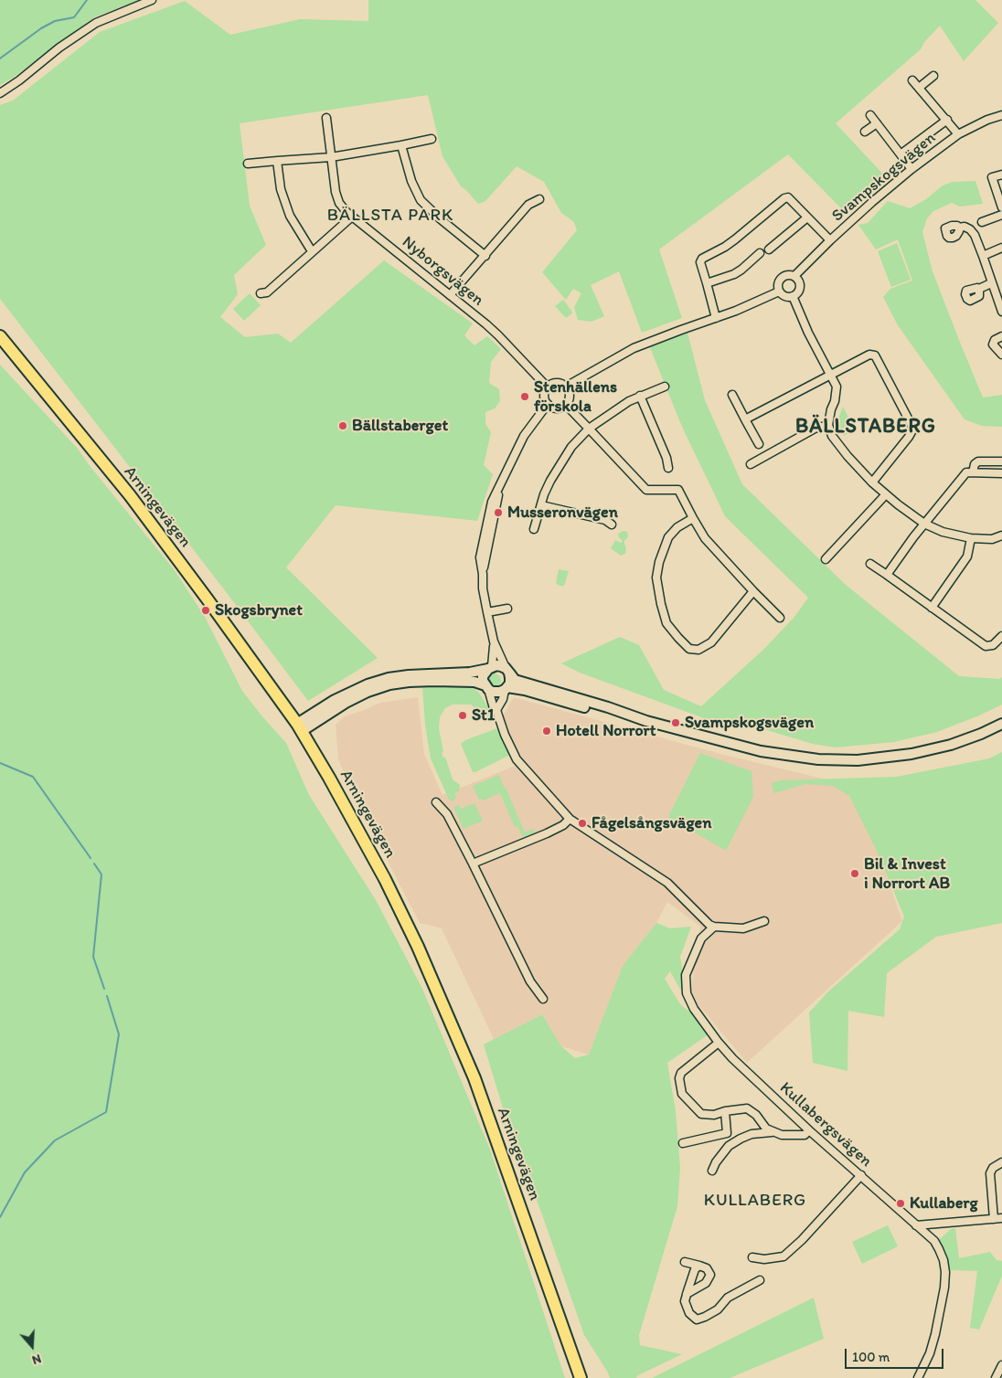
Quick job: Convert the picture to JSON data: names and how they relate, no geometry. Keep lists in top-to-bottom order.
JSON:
{
  "streets": {
    "main road": ["Arningevägen"],
    "street": ["Svampskogsvägen", "Nyborgsvägen", "Kullabergsvägen"]
  },
  "districts": ["BÄLLSTA PARK", "BÄLLSTABERG", "KULLABERG"],
  "places": [
    "Stenhällens förskola",
    "Bällstaberget",
    "Musseronvägen",
    "Skogsbrynet",
    "St1",
    "Svampskogsvägen",
    "Hotell Norrort",
    "Fågelsångsvägen",
    "Bil & Invest i Norrort AB",
    "Kullaberg"
  ],
  "scale_bar": "100 m",
  "north": "bottom"
}
